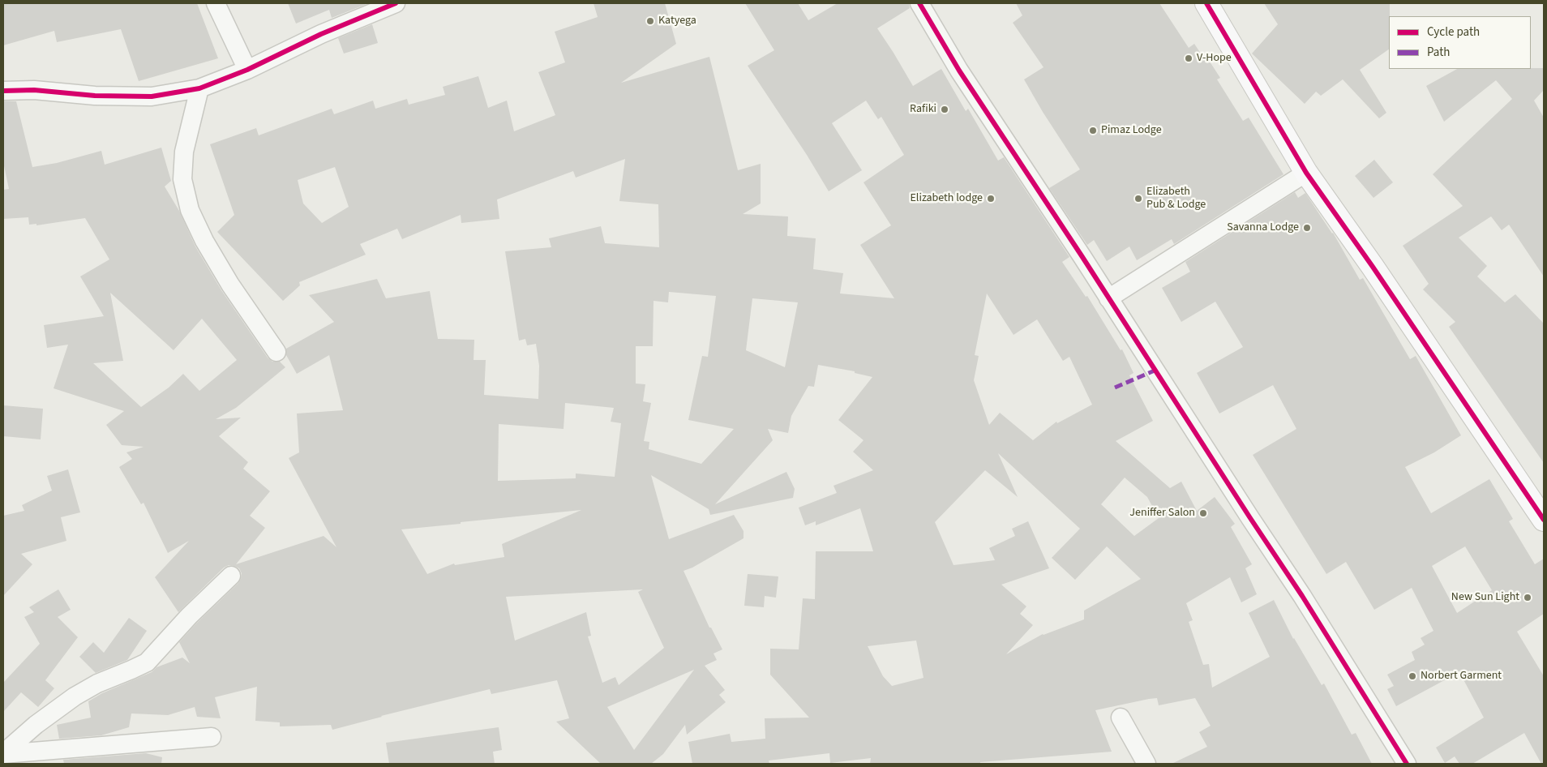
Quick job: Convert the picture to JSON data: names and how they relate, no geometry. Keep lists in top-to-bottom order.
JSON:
{
  "places": [
    "Katyega",
    "V-Hope",
    "Rafiki",
    "Pimaz Lodge",
    "Elizabeth lodge",
    "Elizabeth Pub & Lodge",
    "Savanna Lodge",
    "Jeniffer Salon",
    "New Sun Light",
    "Norbert Garment"
  ],
  "legend": ["Cycle path", "Path"]
}
